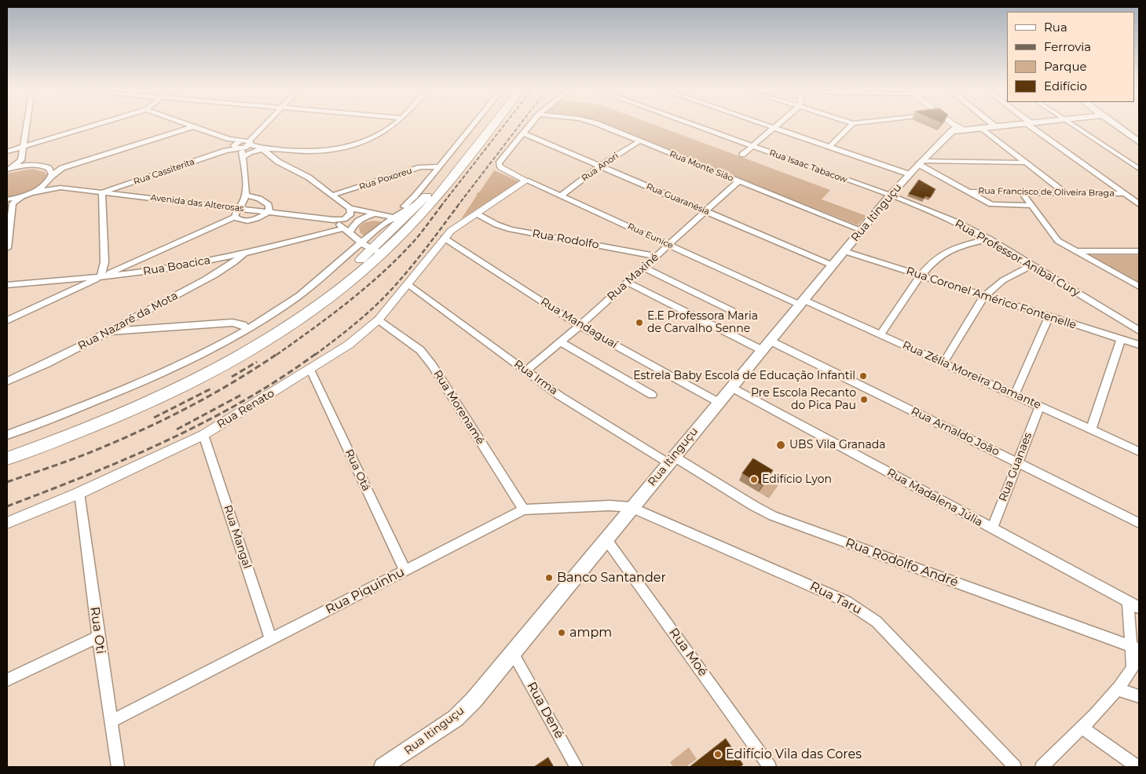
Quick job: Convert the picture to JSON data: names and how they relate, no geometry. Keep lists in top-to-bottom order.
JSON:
{
  "streets": {
    "main road": ["Rua Itinguçu"],
    "street": [
      "Rua Monte Sião",
      "Rua Isaac Tabacow",
      "Rua Anori",
      "Rua Cassiterita",
      "Rua Poxoreu",
      "Rua Francisco de Oliveira Braga",
      "Rua Guaranésia",
      "Avenida das Alterosas",
      "Rua Eunice",
      "Rua Rodolfo",
      "Rua Professor Aníbal Cury",
      "Rua Boacica",
      "Rua Maxiné",
      "Rua Coronel Américo Fontenelle",
      "Rua Nazaré da Mota",
      "Rua Mandaguaí",
      "Rua Zélia Moreira Damante",
      "Rua Irma",
      "Rua Morenamé",
      "Rua Renato",
      "Rua Arnaldo João",
      "Rua Guanaes",
      "Rua Otá",
      "Rua Madalena Júlia",
      "Rua Mangal",
      "Rua Rodolfo André",
      "Rua Piquinhu",
      "Rua Taru",
      "Rua Oti",
      "Rua Moé",
      "Rua Dené"
    ]
  },
  "crossings": [
    ["Rua Monte Sião", "Rua Anori"],
    ["Rua Monte Sião", "Rua Itinguçu"],
    ["Rua Monte Sião", "Rua Maxiné"],
    ["Rua Isaac Tabacow", "Rua Itinguçu"],
    ["Rua Isaac Tabacow", "Rua Professor Aníbal Cury"],
    ["Rua Anori", "Rua Guaranésia"],
    ["Rua Anori", "Rua Eunice"],
    ["Rua Cassiterita", "Avenida das Alterosas"],
    ["Rua Guaranésia", "Rua Itinguçu"],
    ["Rua Guaranésia", "Rua Maxiné"],
    ["Rua Itinguçu", "Rua Eunice"],
    ["Rua Itinguçu", "Rua Professor Aníbal Cury"],
    ["Rua Itinguçu", "Rua Coronel Américo Fontenelle"],
    ["Rua Itinguçu", "Rua Mandaguaí"],
    ["Rua Itinguçu", "Rua Zélia Moreira Damante"],
    ["Rua Itinguçu", "Rua Irma"],
    ["Rua Itinguçu", "Rua Arnaldo João"],
    ["Rua Itinguçu", "Rua Madalena Júlia"],
    ["Rua Itinguçu", "Rua Rodolfo André"],
    ["Rua Itinguçu", "Rua Piquinhu"],
    ["Rua Itinguçu", "Rua Taru"],
    ["Rua Itinguçu", "Rua Moé"],
    ["Rua Itinguçu", "Rua Dené"],
    ["Rua Eunice", "Rua Maxiné"],
    ["Rua Eunice", "Rua Zélia Moreira Damante"],
    ["Rua Eunice", "Rua Renato"],
    ["Rua Rodolfo", "Rua Maxiné"],
    ["Rua Rodolfo", "Rua Renato"],
    ["Rua Boacica", "Rua Nazaré da Mota"],
    ["Rua Maxiné", "Rua Mandaguaí"],
    ["Rua Maxiné", "Rua Irma"],
    ["Rua Maxiné", "Rua Arnaldo João"],
    ["Rua Mandaguaí", "Rua Renato"],
    ["Rua Zélia Moreira Damante", "Rua Guanaes"],
    ["Rua Irma", "Rua Renato"],
    ["Rua Irma", "Rua Rodolfo André"],
    ["Rua Morenamé", "Rua Renato"],
    ["Rua Morenamé", "Rua Piquinhu"],
    ["Rua Renato", "Rua Otá"],
    ["Rua Renato", "Rua Mangal"],
    ["Rua Renato", "Rua Oti"],
    ["Rua Arnaldo João", "Rua Guanaes"],
    ["Rua Guanaes", "Rua Madalena Júlia"],
    ["Rua Otá", "Rua Piquinhu"],
    ["Rua Mangal", "Rua Piquinhu"],
    ["Rua Piquinhu", "Rua Taru"],
    ["Rua Piquinhu", "Rua Oti"]
  ],
  "places": [
    "E.E Professora Maria de Carvalho Senne",
    "Estrela Baby Escola de Educação Infantil",
    "Pre Escola Recanto do Pica Pau",
    "UBS Vila Granada",
    "Edifício Lyon",
    "Banco Santander",
    "ampm",
    "Edifício Vila das Cores"
  ],
  "legend": [
    "Rua",
    "Ferrovia",
    "Parque",
    "Edifício"
  ]
}
